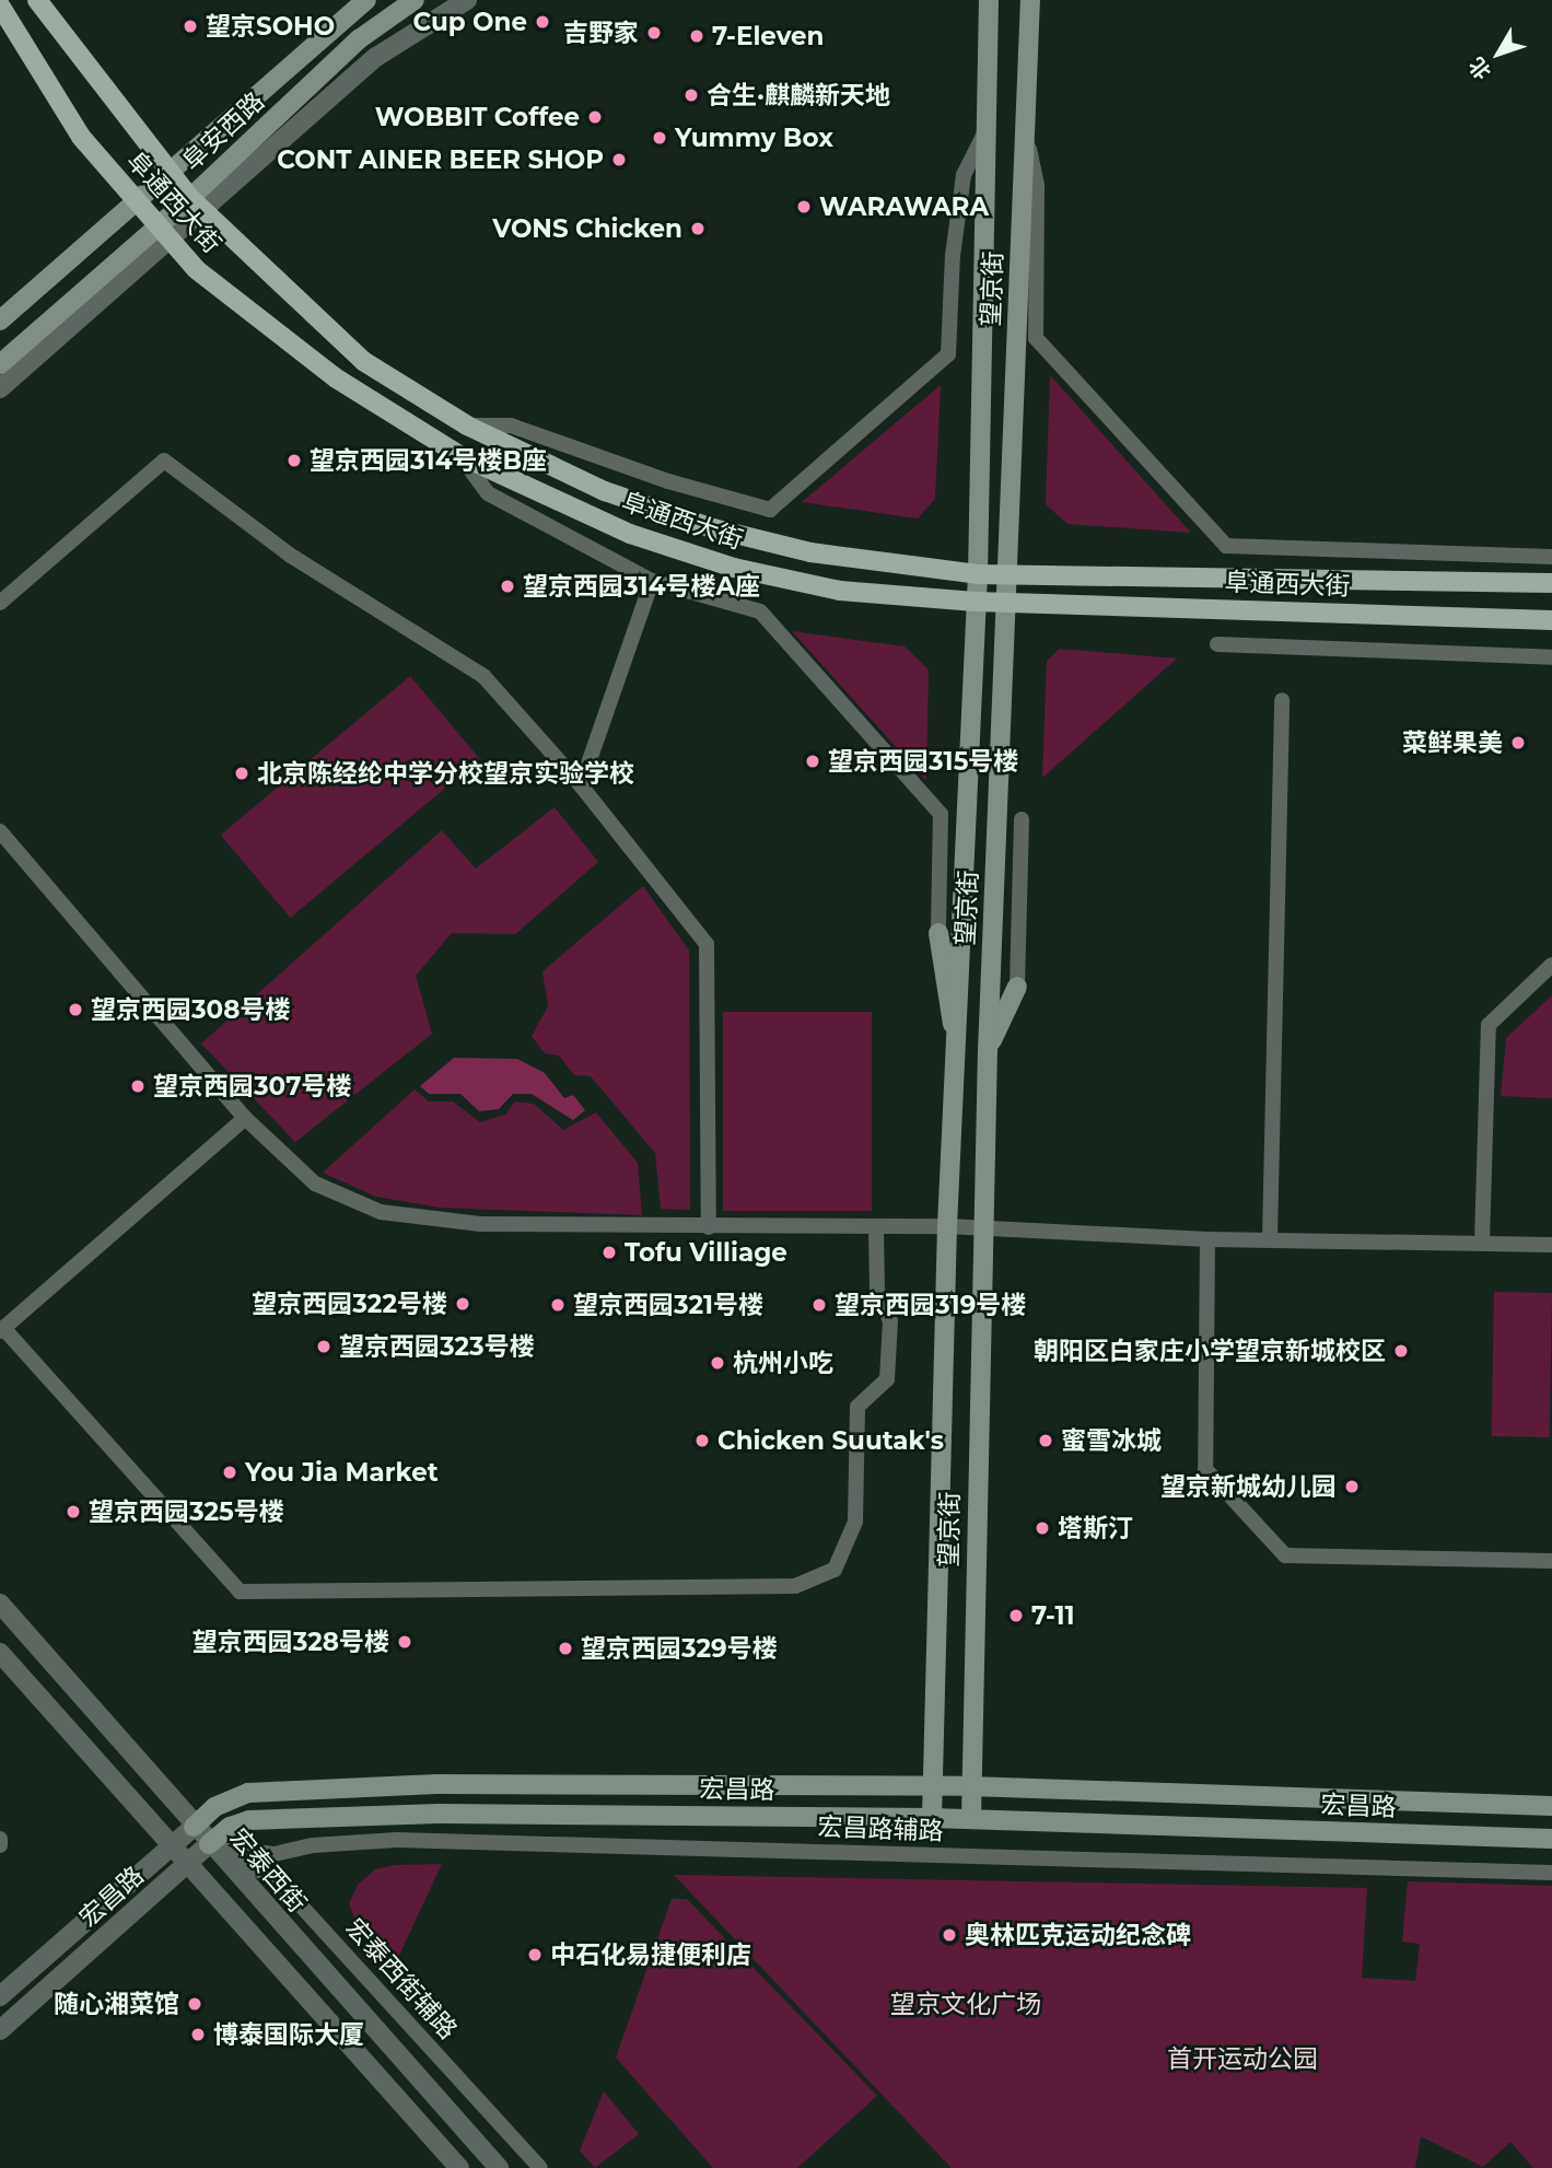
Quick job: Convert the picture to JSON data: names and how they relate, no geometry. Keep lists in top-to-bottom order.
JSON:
{
  "streets": {
    "main road": [
      "阜安西路",
      "阜通西大街",
      "望京街",
      "宏昌路"
    ],
    "street": ["宏昌路辅路", "宏泰西街", "宏泰西街辅路"]
  },
  "crossings": [
    ["阜安西路", "阜通西大街"],
    ["阜通西大街", "望京街"],
    ["望京街", "宏昌路"],
    ["宏昌路", "宏昌路辅路"],
    ["宏昌路", "宏泰西街"],
    ["宏昌路", "宏泰西街辅路"],
    ["宏昌路辅路", "宏泰西街"],
    ["宏昌路辅路", "宏泰西街辅路"],
    ["宏泰西街", "宏泰西街辅路"]
  ],
  "parks": ["望京文化广场", "首开运动公园"],
  "places": [
    "Cup One",
    "望京SOHO",
    "吉野家",
    "7-Eleven",
    "合生·麒麟新天地",
    "WOBBIT Coffee",
    "Yummy Box",
    "CONT AINER BEER SHOP",
    "WARAWARA",
    "VONS Chicken",
    "望京西园314号楼B座",
    "望京西园314号楼A座",
    "菜鲜果美",
    "望京西园315号楼",
    "北京陈经纶中学分校望京实验学校",
    "望京西园308号楼",
    "望京西园307号楼",
    "Tofu Villiage",
    "望京西园322号楼",
    "望京西园321号楼",
    "望京西园319号楼",
    "望京西园323号楼",
    "朝阳区白家庄小学望京新城校区",
    "杭州小吃",
    "Chicken Suutak's",
    "蜜雪冰城",
    "You Jia Market",
    "望京新城幼儿园",
    "望京西园325号楼",
    "塔斯汀",
    "7-11",
    "望京西园328号楼",
    "望京西园329号楼",
    "奥林匹克运动纪念碑",
    "中石化易捷便利店",
    "随心湘菜馆",
    "博泰国际大厦"
  ],
  "north": "bottom left"
}
